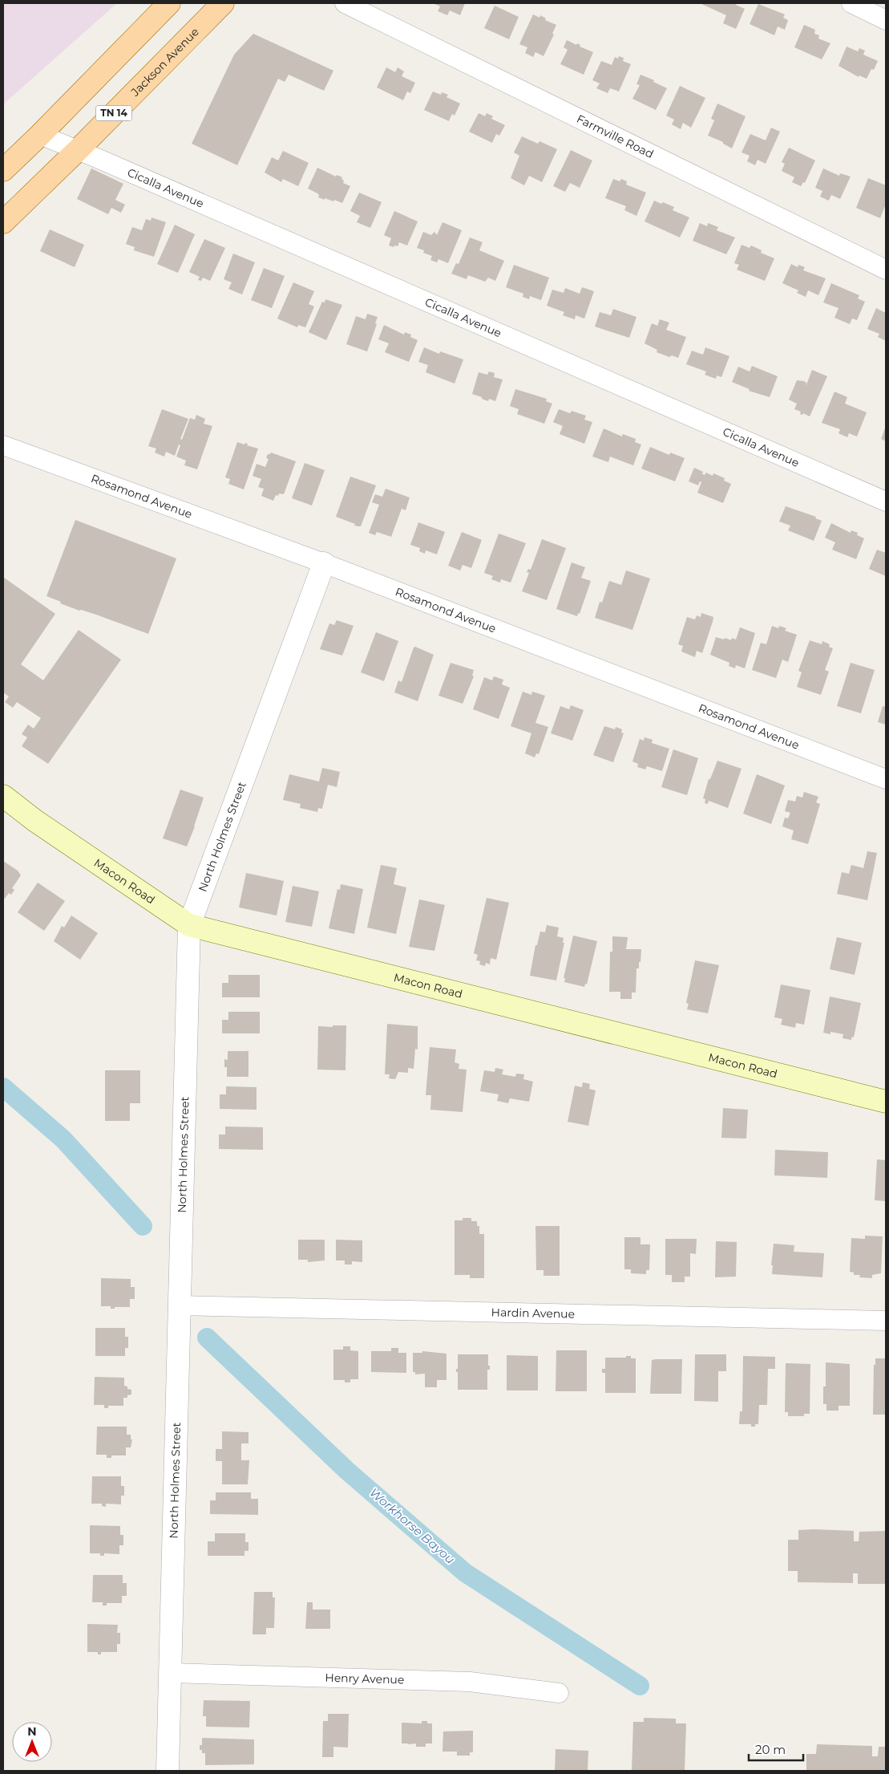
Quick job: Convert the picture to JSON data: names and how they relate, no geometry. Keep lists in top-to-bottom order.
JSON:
{
  "streets": {
    "main road": ["Jackson Avenue", "TN 14", "Macon Road"],
    "street": [
      "Farmville Road",
      "Cicalla Avenue",
      "Rosamond Avenue",
      "North Holmes Street",
      "Hardin Avenue",
      "Henry Avenue"
    ]
  },
  "crossings": [
    ["Jackson Avenue", "Cicalla Avenue"],
    ["Rosamond Avenue", "North Holmes Street"],
    ["North Holmes Street", "Macon Road"],
    ["North Holmes Street", "Hardin Avenue"],
    ["North Holmes Street", "Henry Avenue"]
  ],
  "water": ["Workhorse Bayou"],
  "scale_bar": "20 m",
  "north": "top"
}
